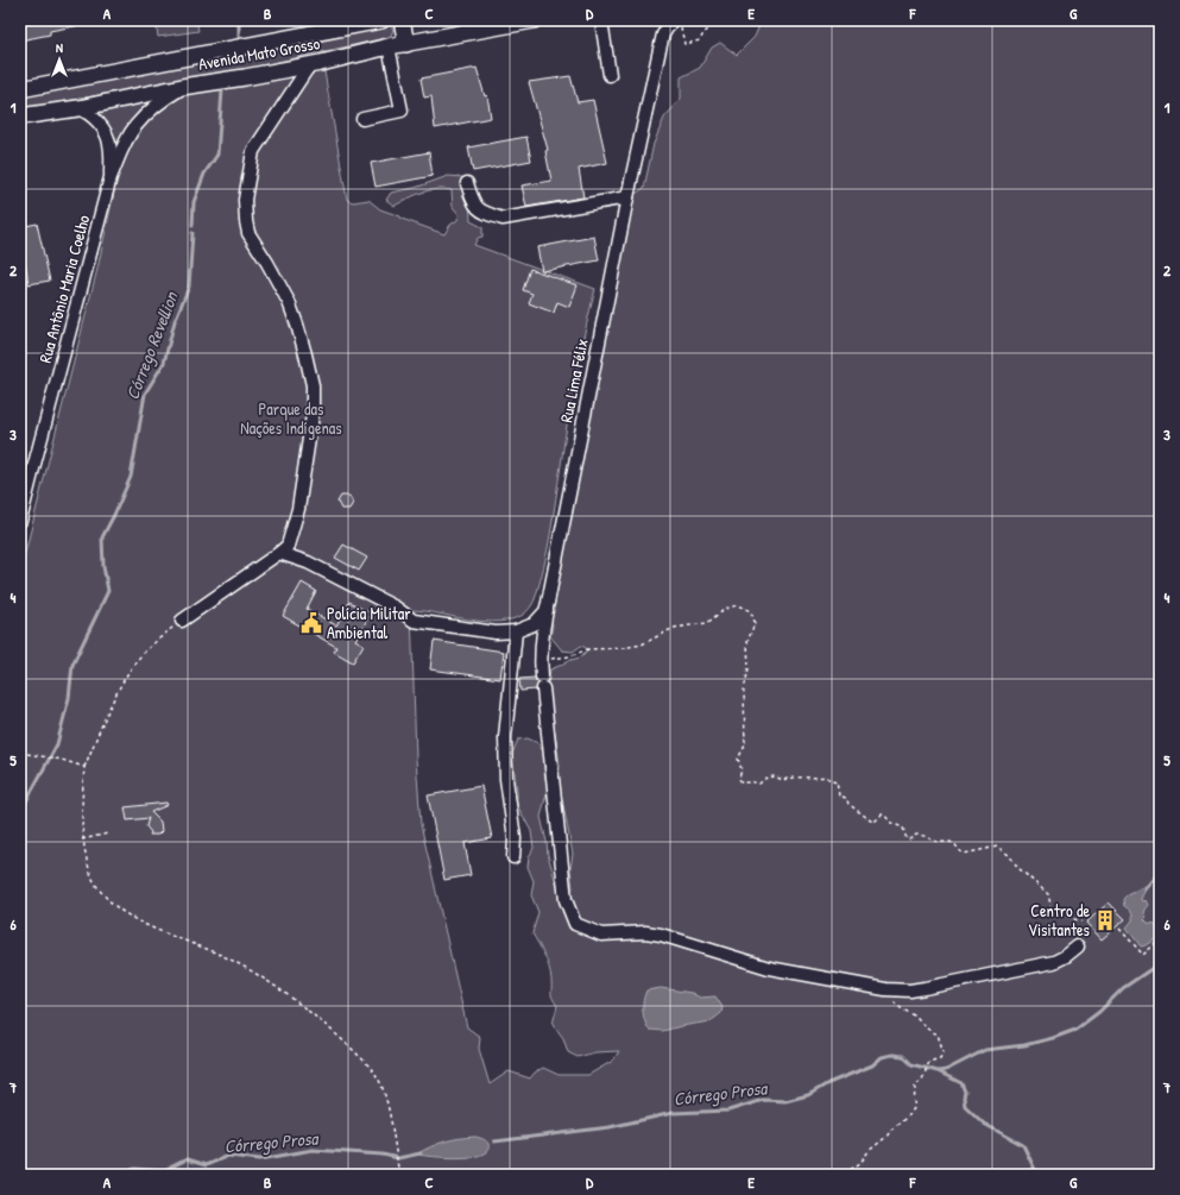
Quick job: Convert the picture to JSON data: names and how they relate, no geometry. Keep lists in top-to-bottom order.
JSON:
{
  "streets": {
    "main road": ["Avenida Mato Grosso"],
    "street": ["Rua Antônio Maria Coelho", "Rua Lima Félix"]
  },
  "crossings": [
    ["Avenida Mato Grosso", "Rua Antônio Maria Coelho"]
  ],
  "water": ["Córrego Revellion", "Córrego Prosa"],
  "parks": ["Parque das Nações Indígenas"],
  "places": {
    "public building": ["Polícia Militar Ambiental"],
    "building": ["Centro de Visitantes"]
  },
  "north": "top",
  "grid": {
    "columns": [
      "A",
      "B",
      "C",
      "D",
      "E",
      "F",
      "G"
    ],
    "rows": [
      "1",
      "2",
      "3",
      "4",
      "5",
      "6",
      "7"
    ]
  }
}
